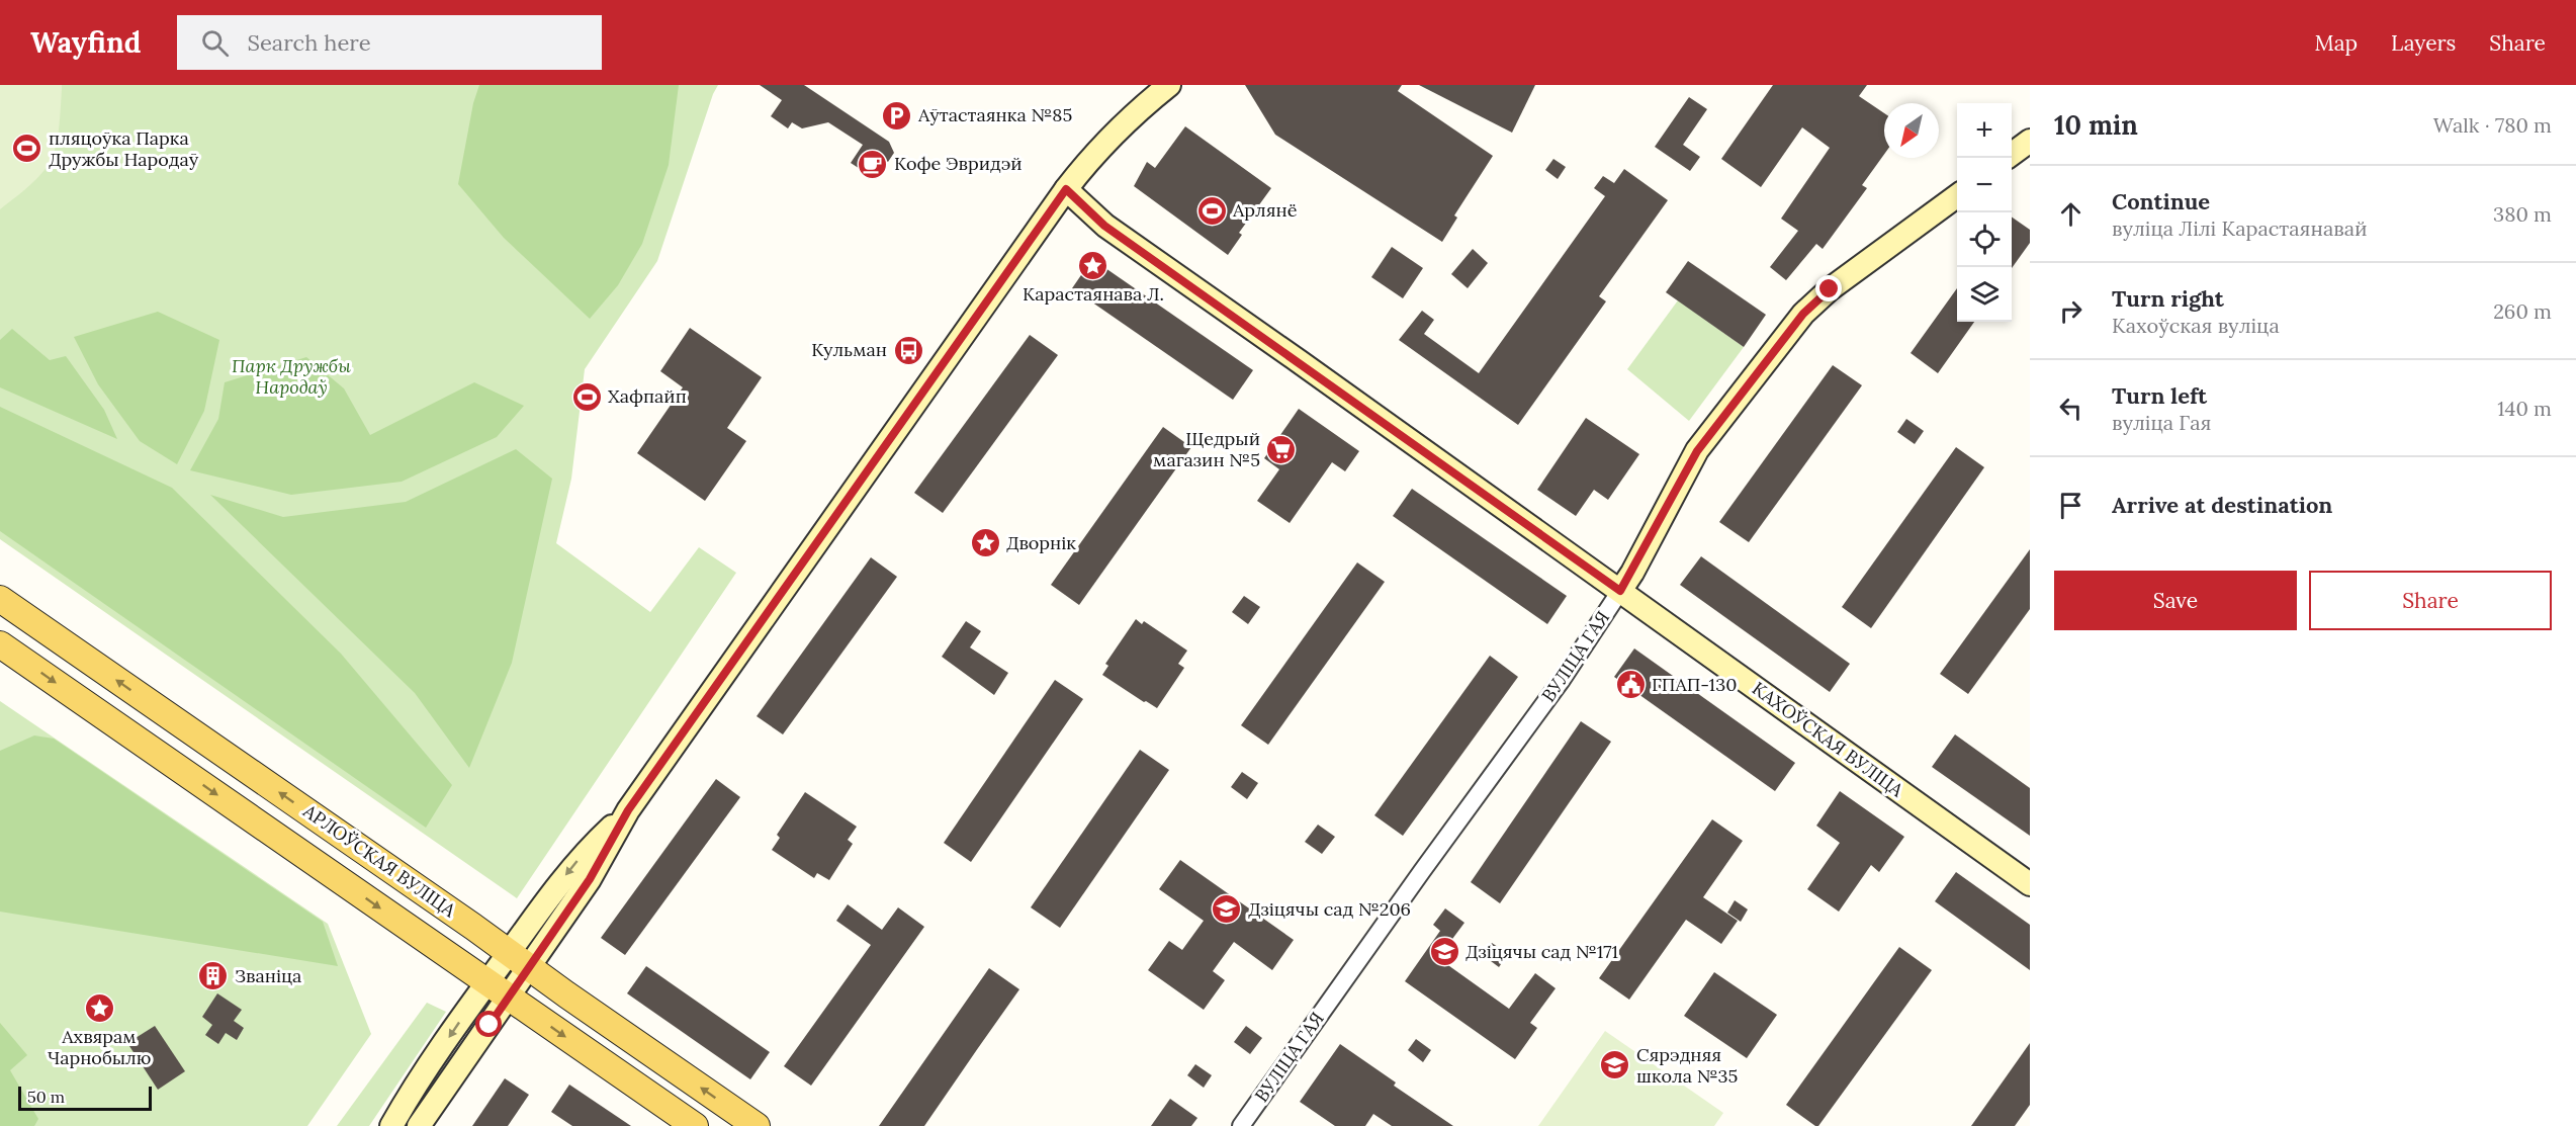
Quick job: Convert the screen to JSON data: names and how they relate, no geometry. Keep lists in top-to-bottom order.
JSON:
{
  "streets": {
    "main road": ["ВУЛІЦА ГАЯ", "КАХОЎСКАЯ ВУЛІЦА", "АРЛОЎСКАЯ ВУЛІЦА"]
  },
  "crossings": [
    ["ВУЛІЦА ГАЯ", "КАХОЎСКАЯ ВУЛІЦА"]
  ],
  "parks": ["Парк Дружбы Народаў"],
  "places": {
    "parking": ["Аўтастаянка №85"],
    "sports": ["пляцоўка Парка Дружбы Народаў", "Арлянё", "Хафпайп"],
    "cafe": ["Кофе Эвридэй"],
    "place": ["Карастаянава Л.", "Дворнік", "Ахвярам Чарнобылю"],
    "bus stop": ["Кульман"],
    "supermarket": ["Щедрый магазин №5"],
    "public building": ["ГПАП-130"],
    "school or university": ["Дзіцячы сад №206", "Дзіцячы сад №171", "Сярэдняя школа №35"],
    "building": ["Званіца"]
  },
  "scale_bar": "50 m",
  "north": "bottom left",
  "page": {
    "header": "Wayfind",
    "search": "Search here",
    "nav": ["Map", "Layers", "Share"],
    "heading": ["10 min", "Walk · 780 m"],
    "map_buttons": ["+", "−"],
    "list": [
      ["Continue", "вуліца Лілі Карастаянавай", "380 m"],
      ["Turn right", "Кахоўская вуліца", "260 m"],
      ["Turn left", "вуліца Гая", "140 m"],
      "Arrive at destination"
    ],
    "buttons": ["Save", "Share"],
    "scale": "50 m"
  }
}
